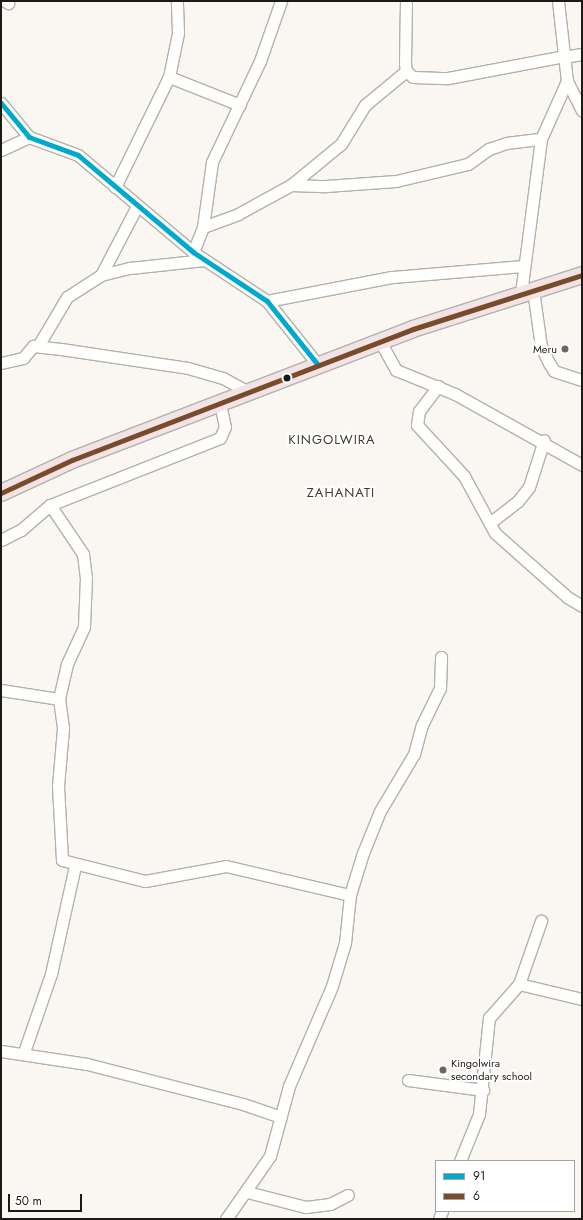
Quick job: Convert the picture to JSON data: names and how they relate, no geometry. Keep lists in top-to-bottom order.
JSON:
{
  "districts": ["KINGOLWIRA", "ZAHANATI"],
  "places": ["Meru", "Kingolwira secondary school"],
  "lines": ["transit line 91", "transit line 6"],
  "legend": ["91", "6"],
  "scale_bar": "50 m"
}
